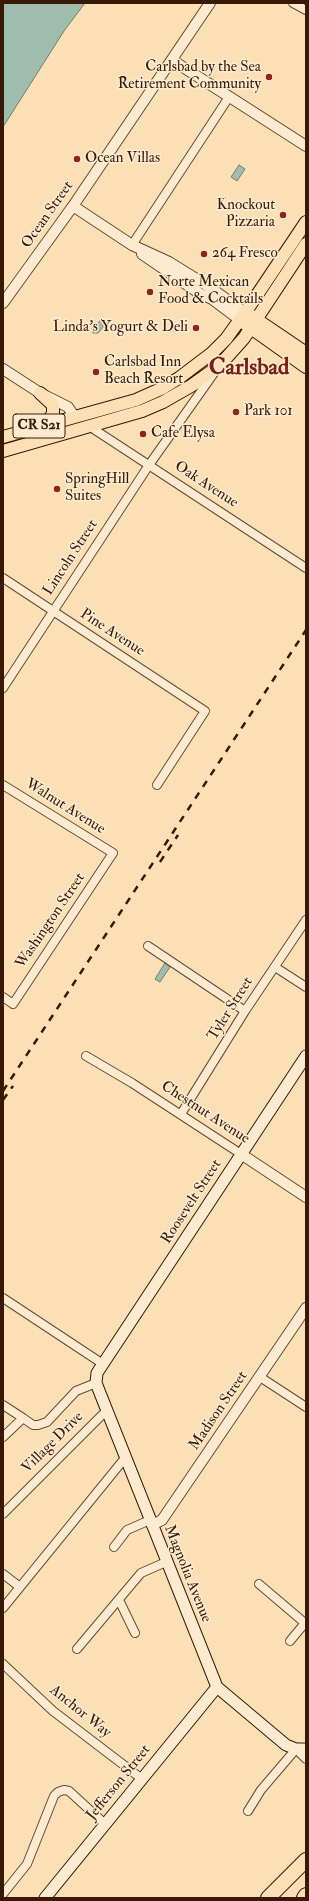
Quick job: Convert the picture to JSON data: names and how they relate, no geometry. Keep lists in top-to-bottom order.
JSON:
{
  "streets": {
    "main road": [
      "CR S21",
      "Roosevelt Street",
      "Magnolia Avenue",
      "Jefferson Street"
    ],
    "street": [
      "Ocean Street",
      "Oak Avenue",
      "Lincoln Street",
      "Pine Avenue",
      "Walnut Avenue",
      "Washington Street",
      "Tyler Street",
      "Chestnut Avenue",
      "Madison Street",
      "Village Drive",
      "Anchor Way"
    ]
  },
  "crossings": [
    ["CR S21", "Oak Avenue"],
    ["CR S21", "Lincoln Street"],
    ["Oak Avenue", "Lincoln Street"],
    ["Lincoln Street", "Pine Avenue"],
    ["Walnut Avenue", "Washington Street"],
    ["Tyler Street", "Chestnut Avenue"],
    ["Chestnut Avenue", "Roosevelt Street"],
    ["Madison Street", "Magnolia Avenue"],
    ["Village Drive", "Magnolia Avenue"],
    ["Magnolia Avenue", "Jefferson Street"],
    ["Anchor Way", "Jefferson Street"]
  ],
  "districts": ["Carlsbad"],
  "places": [
    "Carlsbad by the Sea Retirement Community",
    "Ocean Villas",
    "Knockout Pizzaria",
    "264 Fresco",
    "Norte Mexican Food & Cocktails",
    "Linda's Yogurt & Deli",
    "Carlsbad Inn Beach Resort",
    "Park 101",
    "Cafe Elysa",
    "SpringHill Suites"
  ]
}
